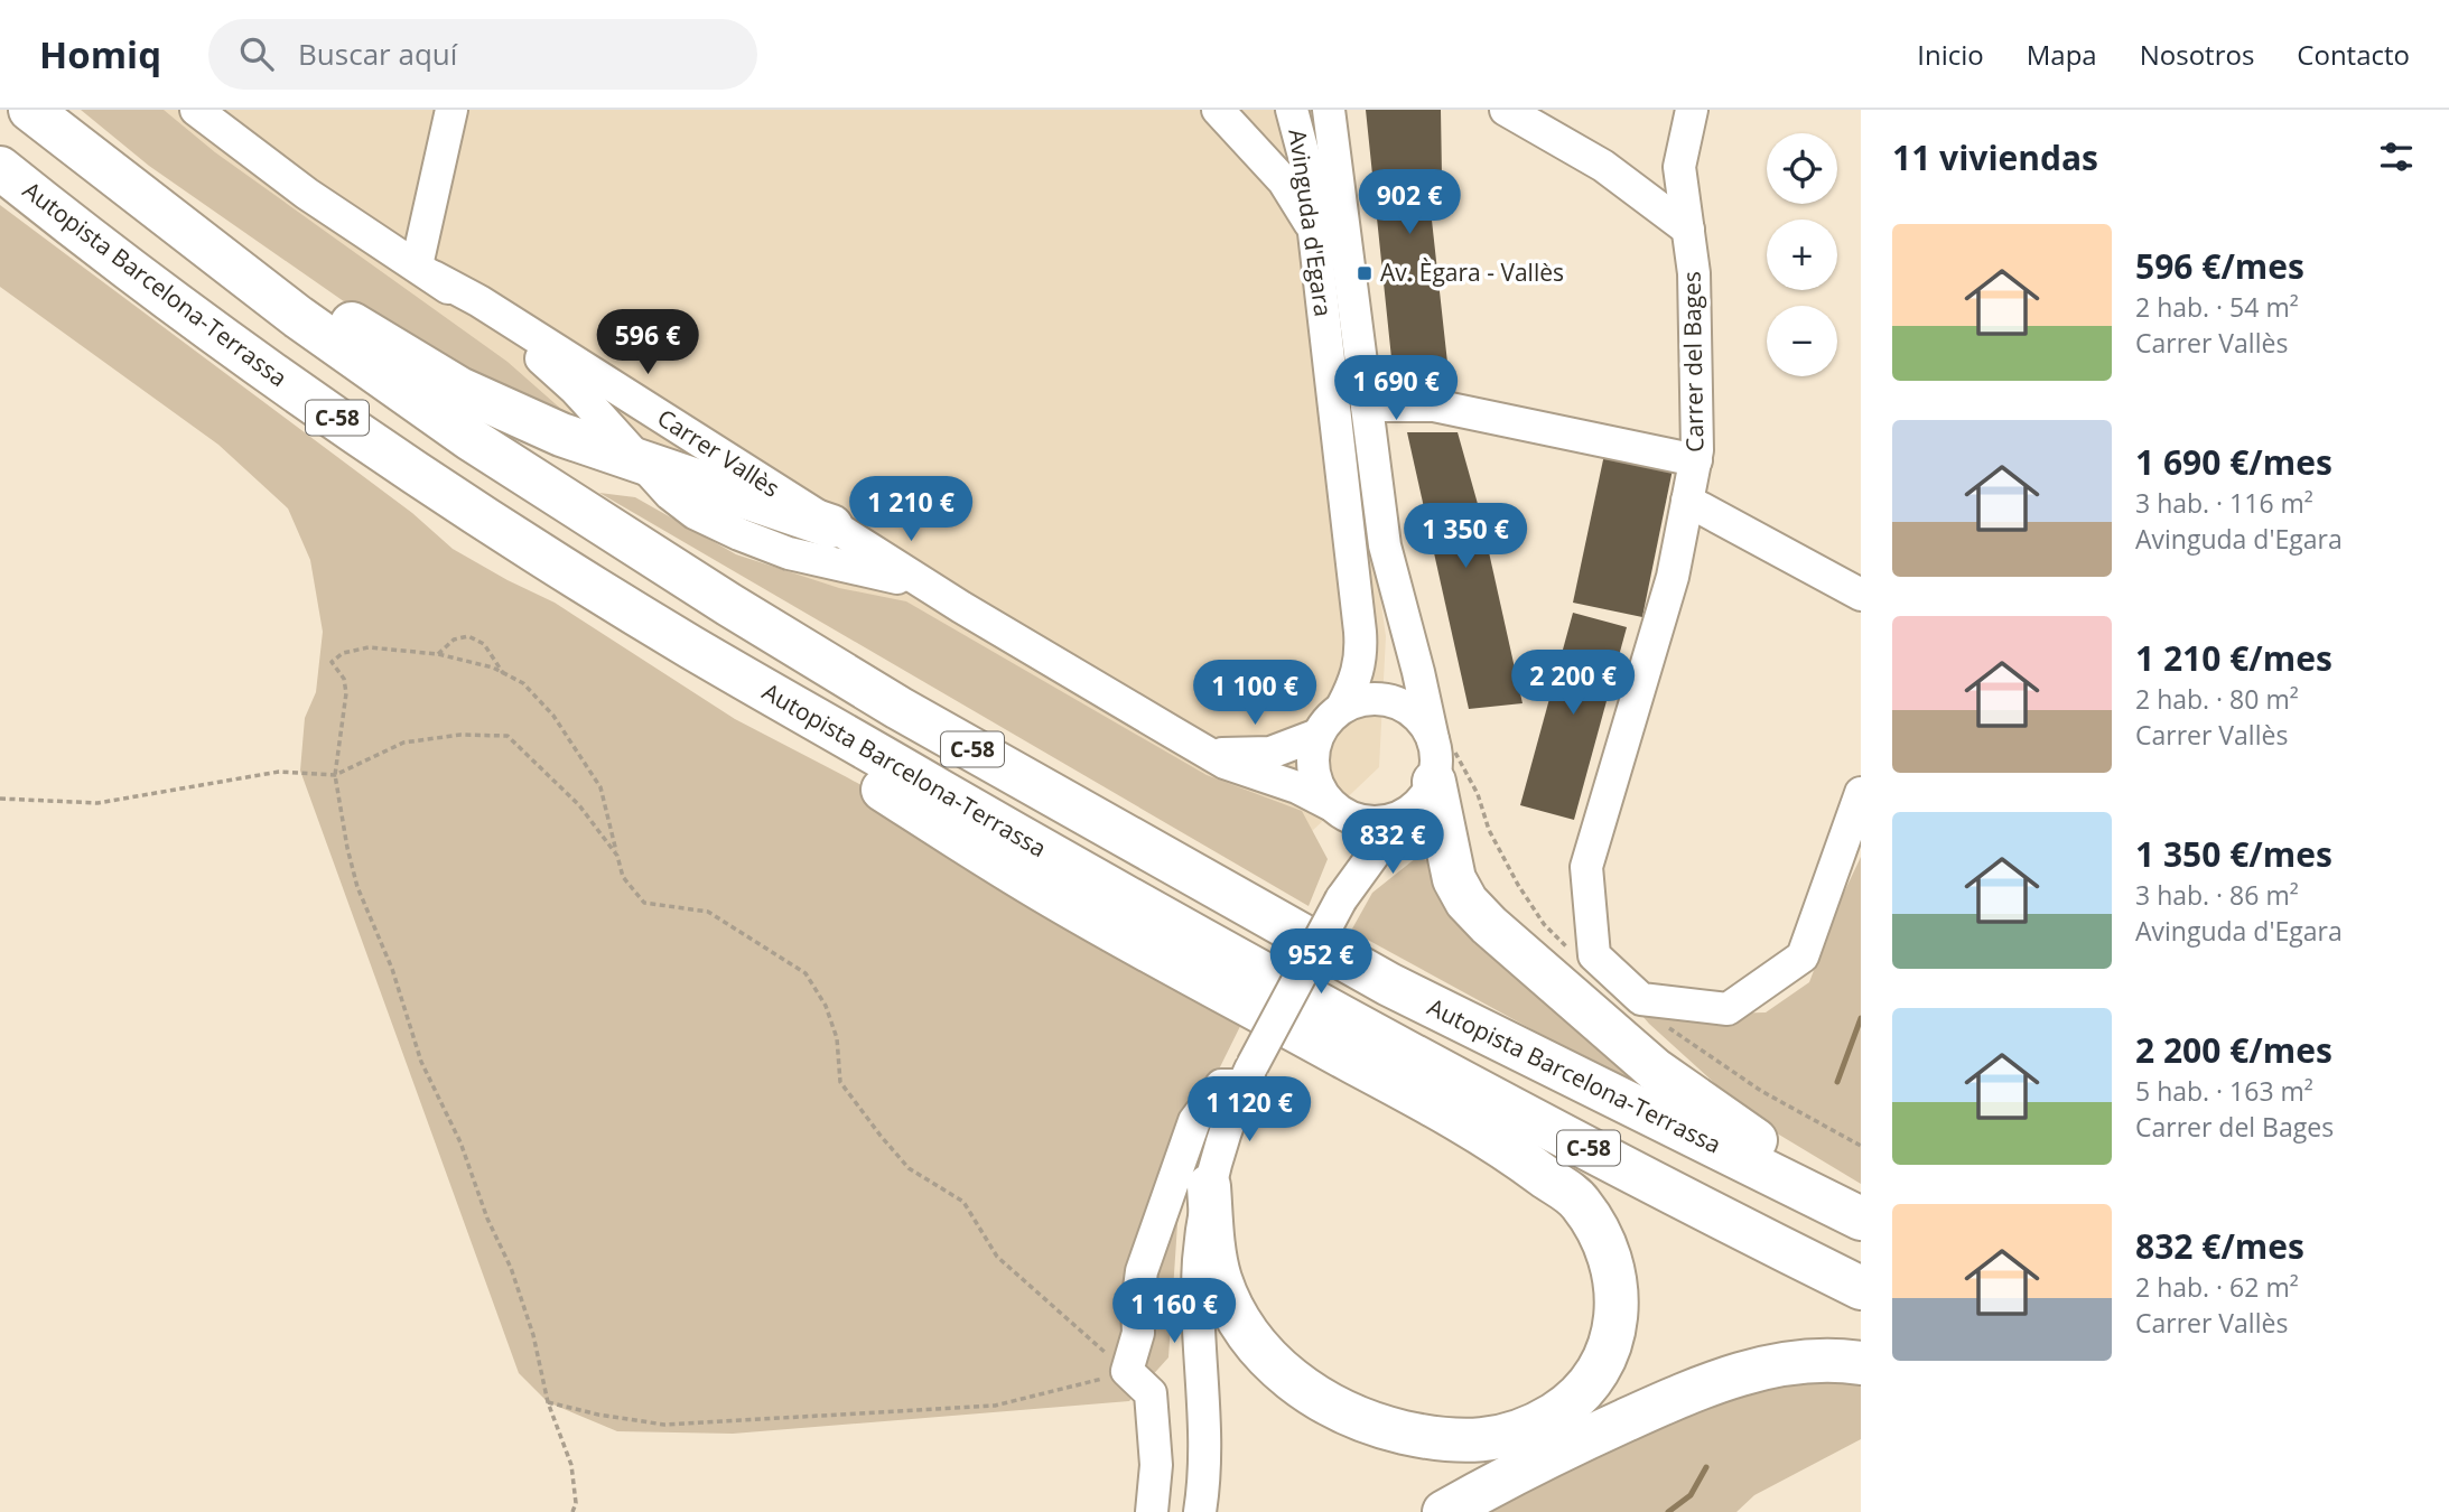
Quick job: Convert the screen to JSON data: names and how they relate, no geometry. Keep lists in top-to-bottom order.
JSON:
{
  "streets": {
    "highway": ["Autopista Barcelona-Terrassa", "C-58"],
    "street": ["Avinguda d'Egara", "Carrer del Bages", "Carrer Vallès"]
  },
  "crossings": [
    ["Avinguda d'Egara", "Carrer Vallès"]
  ],
  "places": {
    "transit": ["Av. Ègara - Vallès"]
  },
  "page": {
    "header": "Homiq",
    "search": "Buscar aquí",
    "nav": [
      "Inicio",
      "Mapa",
      "Nosotros",
      "Contacto"
    ],
    "heading": "11 viviendas",
    "map_buttons": ["+", "−"],
    "price": [
      "902 €",
      "596 €",
      "1 690 €",
      "1 210 €",
      "1 350 €",
      "2 200 €",
      "1 100 €",
      "832 €",
      "952 €",
      "1 120 €",
      "1 160 €"
    ],
    "list": [
      {
        "name": "596 €/mes",
        "note": "2 hab. · 54 m² · Carrer Vallès"
      },
      {
        "name": "1 690 €/mes",
        "note": "3 hab. · 116 m² · Avinguda d'Egara"
      },
      {
        "name": "1 210 €/mes",
        "note": "2 hab. · 80 m² · Carrer Vallès"
      },
      {
        "name": "1 350 €/mes",
        "note": "3 hab. · 86 m² · Avinguda d'Egara"
      },
      {
        "name": "2 200 €/mes",
        "note": "5 hab. · 163 m² · Carrer del Bages"
      },
      {
        "name": "832 €/mes",
        "note": "2 hab. · 62 m² · Carrer Vallès"
      }
    ]
  }
}
